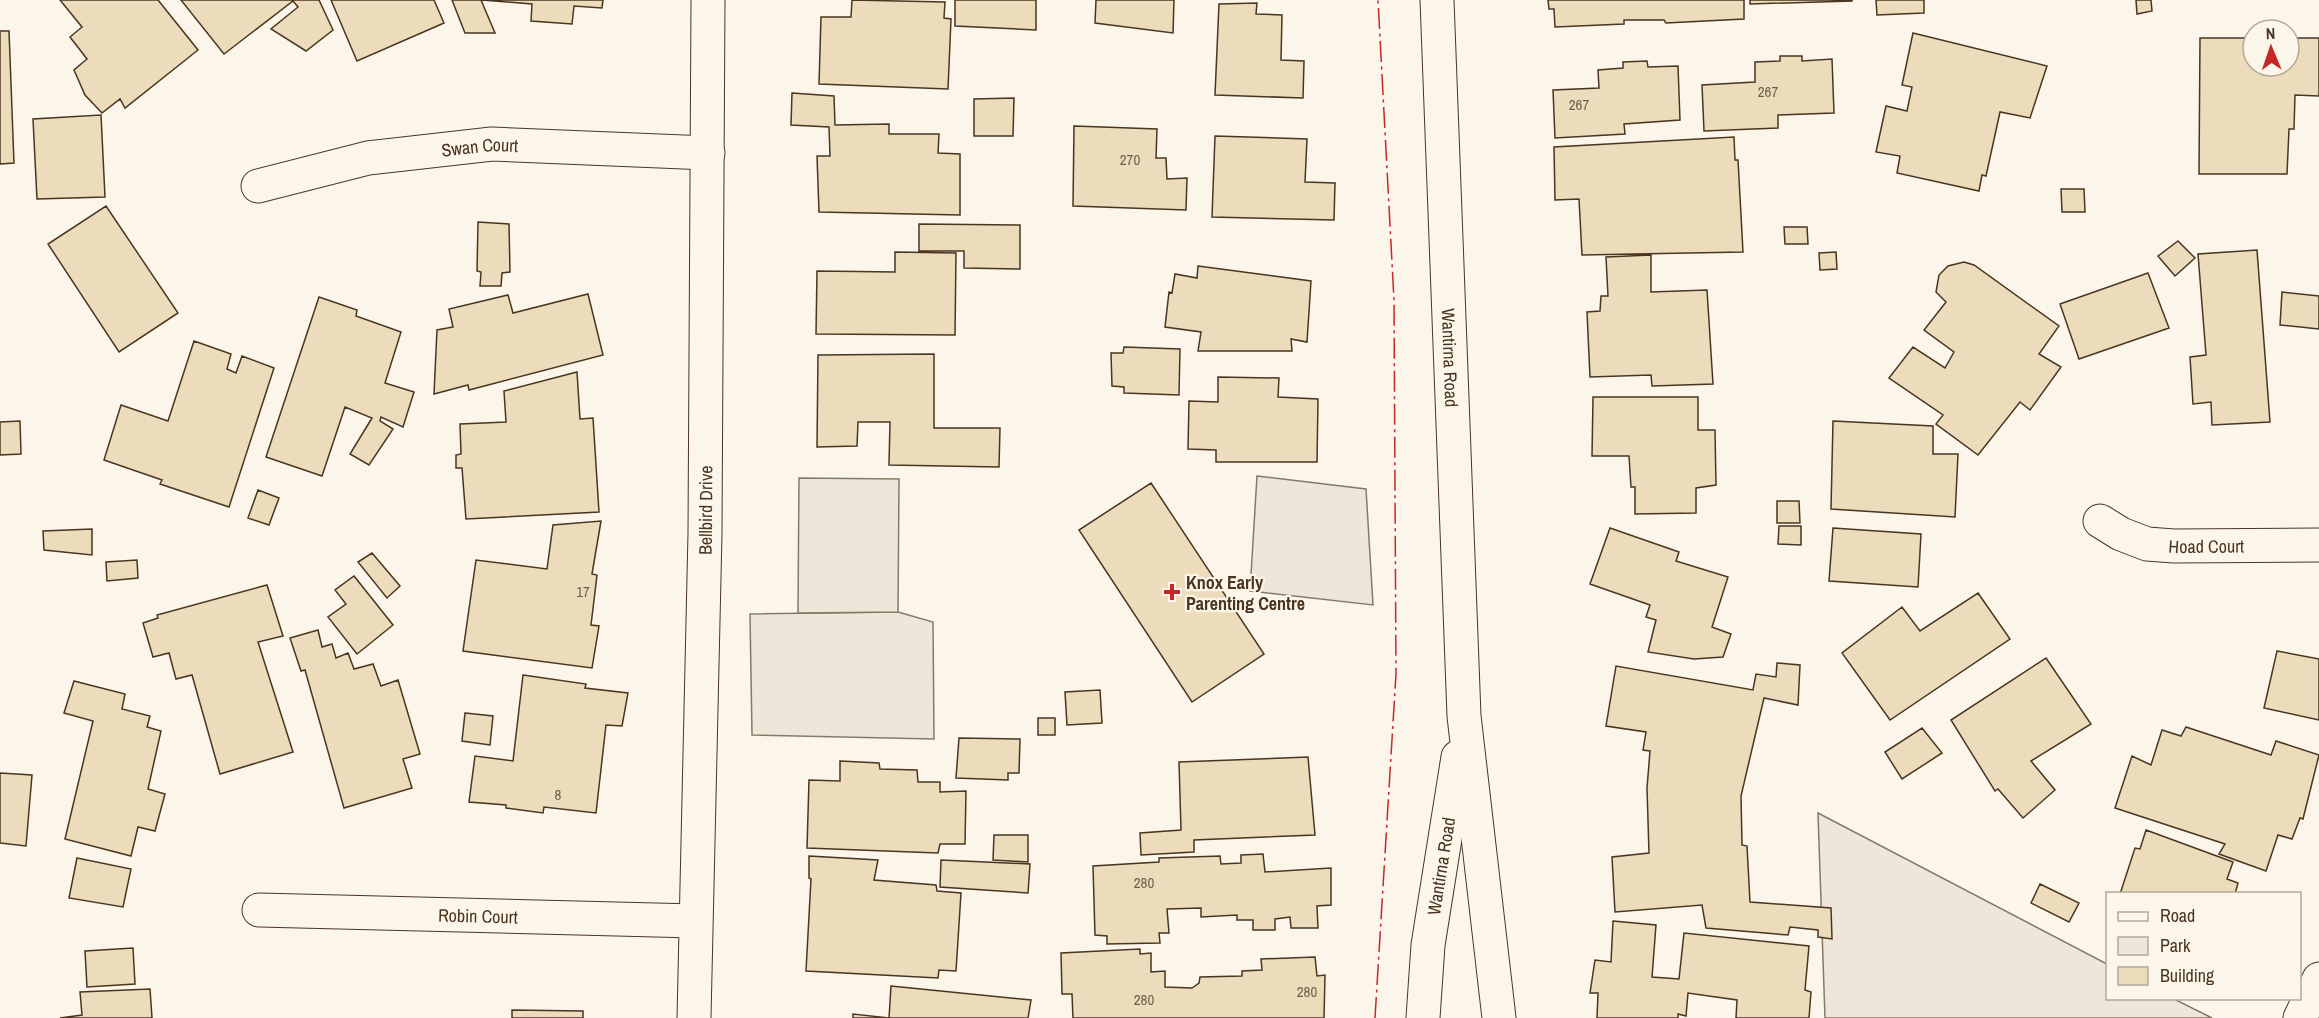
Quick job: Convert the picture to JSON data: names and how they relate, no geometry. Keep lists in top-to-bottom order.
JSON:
{
  "streets": {
    "street": [
      "Swan Court",
      "Wantirna Road",
      "Bellbird Drive",
      "Hoad Court",
      "Robin Court"
    ]
  },
  "crossings": [
    ["Swan Court", "Bellbird Drive"],
    ["Bellbird Drive", "Robin Court"]
  ],
  "places": {
    "health": ["Knox Early Parenting Centre"]
  },
  "house_numbers": [
    "267",
    "267",
    "270",
    "17",
    "8",
    "280",
    "280",
    "280"
  ],
  "legend": ["Road", "Park", "Building"],
  "north": "top"
}
